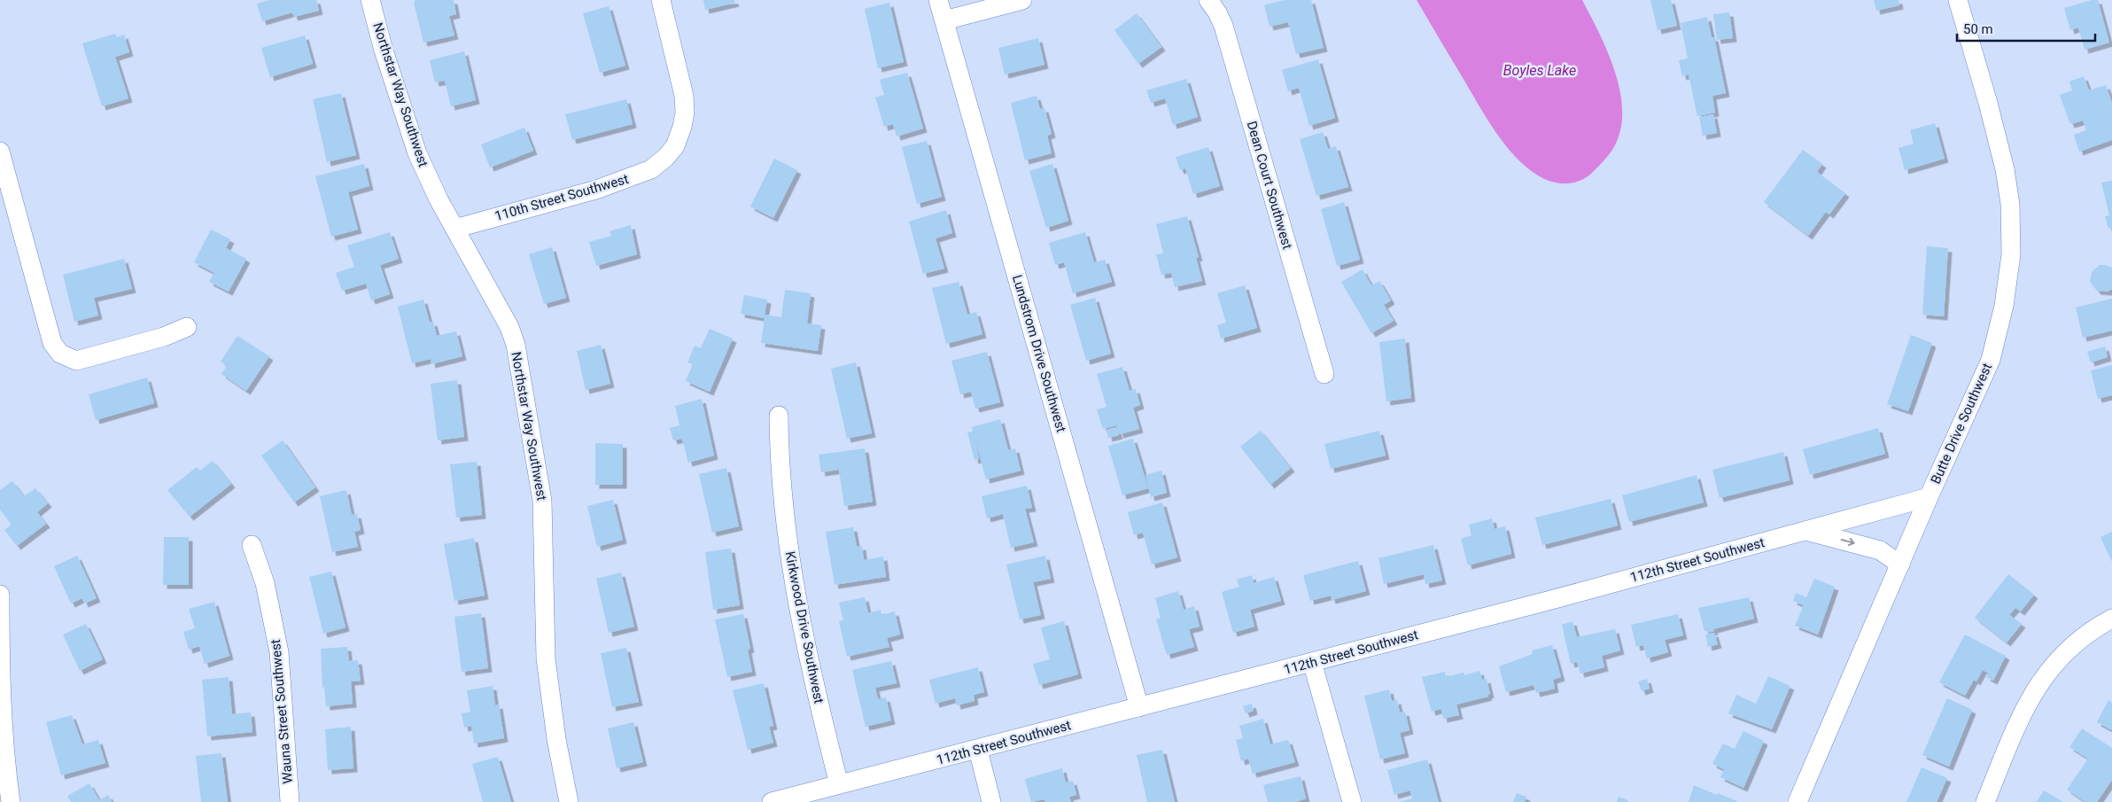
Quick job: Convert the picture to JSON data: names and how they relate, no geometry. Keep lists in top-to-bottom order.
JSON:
{
  "streets": {
    "street": [
      "Northstar Way Southwest",
      "Dean Court Southwest",
      "110th Street Southwest",
      "Lundstrom Drive Southwest",
      "Butte Drive Southwest",
      "112th Street Southwest",
      "Kirkwood Drive Southwest",
      "Wauna Street Southwest"
    ]
  },
  "crossings": [
    ["Northstar Way Southwest", "110th Street Southwest"],
    ["Lundstrom Drive Southwest", "112th Street Southwest"],
    ["Butte Drive Southwest", "112th Street Southwest"],
    ["112th Street Southwest", "Kirkwood Drive Southwest"]
  ],
  "water": ["Boyles Lake"],
  "scale_bar": "50 m"
}
